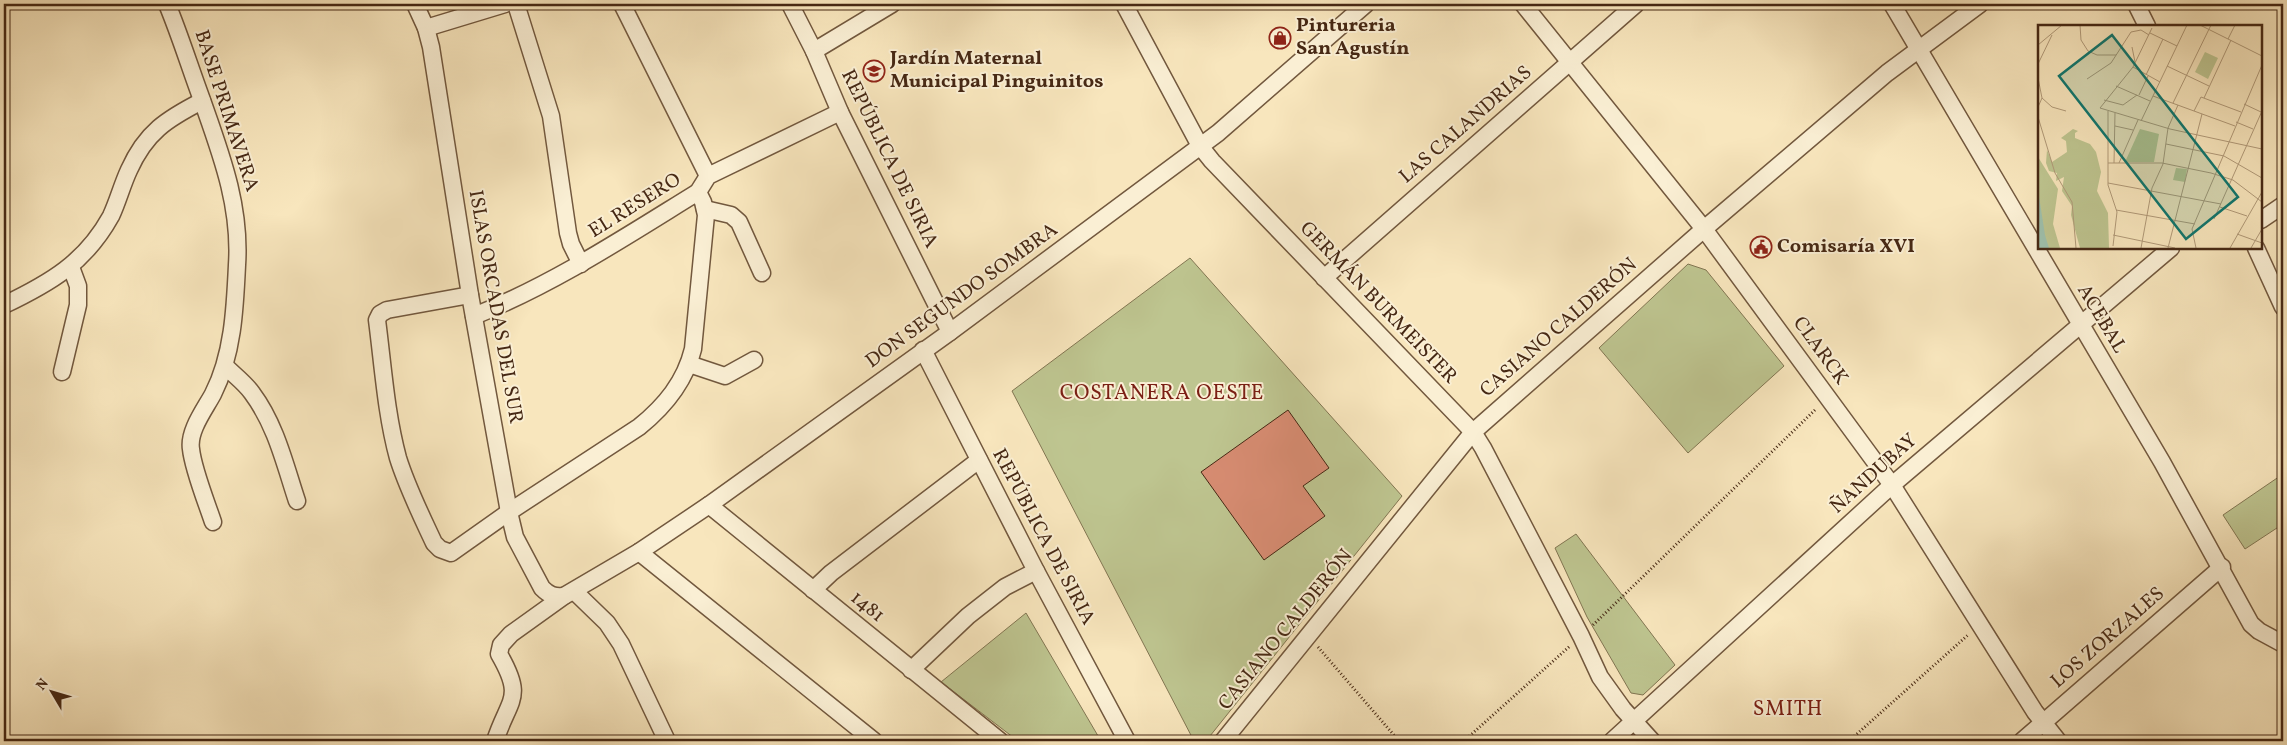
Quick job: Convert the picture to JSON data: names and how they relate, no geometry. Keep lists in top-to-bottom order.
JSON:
{
  "streets": {
    "street": [
      "BASE PRIMAVERA",
      "LAS CALANDRIAS",
      "REPÚBLICA DE SIRIA",
      "EL RESERO",
      "DON SEGUNDO SOMBRA",
      "GERMÁN BURMEISTER",
      "ISLAS ORCADAS DEL SUR",
      "ACEBAL",
      "CASIANO CALDERÓN",
      "CLARCK",
      "ÑANDUBAY",
      "1481",
      "LOS ZORZALES"
    ]
  },
  "crossings": [
    ["LAS CALANDRIAS", "GERMÁN BURMEISTER"],
    ["LAS CALANDRIAS", "CLARCK"],
    ["REPÚBLICA DE SIRIA", "EL RESERO"],
    ["REPÚBLICA DE SIRIA", "DON SEGUNDO SOMBRA"],
    ["EL RESERO", "ISLAS ORCADAS DEL SUR"],
    ["DON SEGUNDO SOMBRA", "GERMÁN BURMEISTER"],
    ["DON SEGUNDO SOMBRA", "ISLAS ORCADAS DEL SUR"],
    ["DON SEGUNDO SOMBRA", "1481"],
    ["GERMÁN BURMEISTER", "CASIANO CALDERÓN"],
    ["GERMÁN BURMEISTER", "ÑANDUBAY"],
    ["ACEBAL", "CASIANO CALDERÓN"],
    ["ACEBAL", "ÑANDUBAY"],
    ["ACEBAL", "LOS ZORZALES"],
    ["CASIANO CALDERÓN", "CLARCK"],
    ["CLARCK", "ÑANDUBAY"],
    ["CLARCK", "LOS ZORZALES"]
  ],
  "districts": ["COSTANERA OESTE", "SMITH"],
  "places": {
    "shop": ["Pintureria San Agustín"],
    "school or university": ["Jardín Maternal Municipal Pinguinitos"],
    "public building": ["Comisaría XVI"]
  },
  "north": "top left"
}
